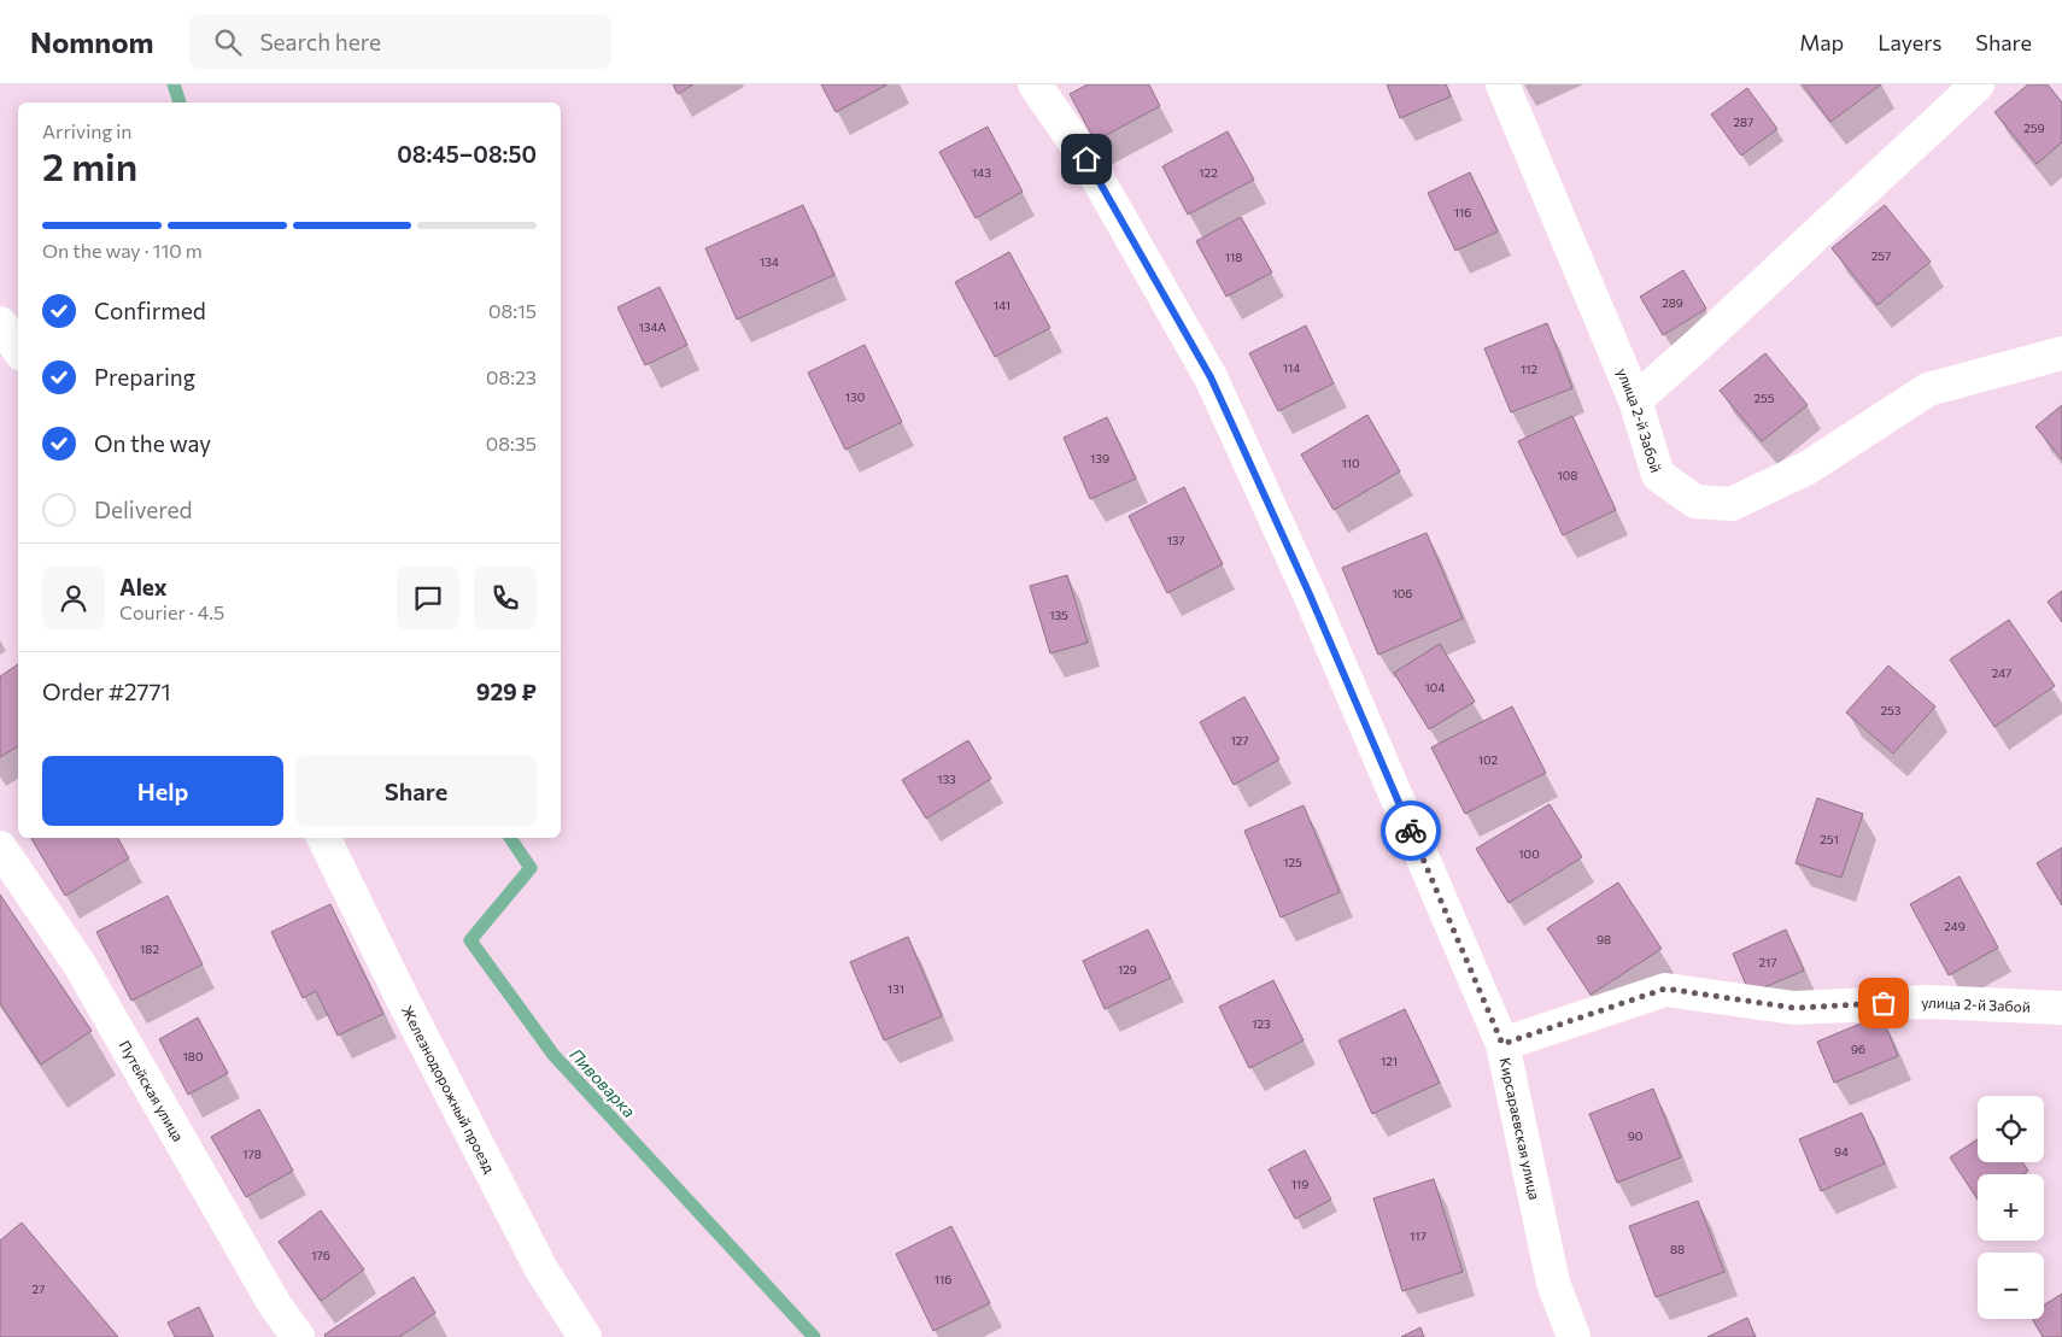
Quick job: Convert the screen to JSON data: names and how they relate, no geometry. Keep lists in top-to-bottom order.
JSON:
{
  "streets": {
    "street": [
      "улица 2-й Забой",
      "Железнодорожный проезд",
      "Путейская улица",
      "Кирсараевская улица"
    ]
  },
  "crossings": [
    ["улица 2-й Забой", "Кирсараевская улица"]
  ],
  "water": ["Пивоварка"],
  "house_numbers": [
    "287",
    "259",
    "143",
    "122",
    "116",
    "257",
    "118",
    "134",
    "289",
    "141",
    "134А",
    "114",
    "112",
    "130",
    "255",
    "139",
    "110",
    "108",
    "137",
    "106",
    "135",
    "247",
    "104",
    "253",
    "127",
    "102",
    "133",
    "251",
    "100",
    "125",
    "249",
    "98",
    "182",
    "217",
    "129",
    "131",
    "123",
    "96",
    "180",
    "121",
    "90",
    "94",
    "178",
    "119",
    "117",
    "88",
    "176",
    "116",
    "27"
  ],
  "page": {
    "header": "Nomnom",
    "search": "Search here",
    "nav": ["Map", "Layers", "Share"],
    "heading": ["2 min", "Arriving in", "08:45–08:50"],
    "panel": [
      "Alex",
      "Courier · 4.5",
      "Order #2771",
      "929 ₽"
    ],
    "bar": "On the way · 110 m",
    "list": [
      ["Confirmed", "08:15"],
      ["Preparing", "08:23"],
      ["On the way", "08:35"],
      "Delivered"
    ],
    "buttons": ["Help", "Share"],
    "map_buttons": ["+", "−"]
  }
}
